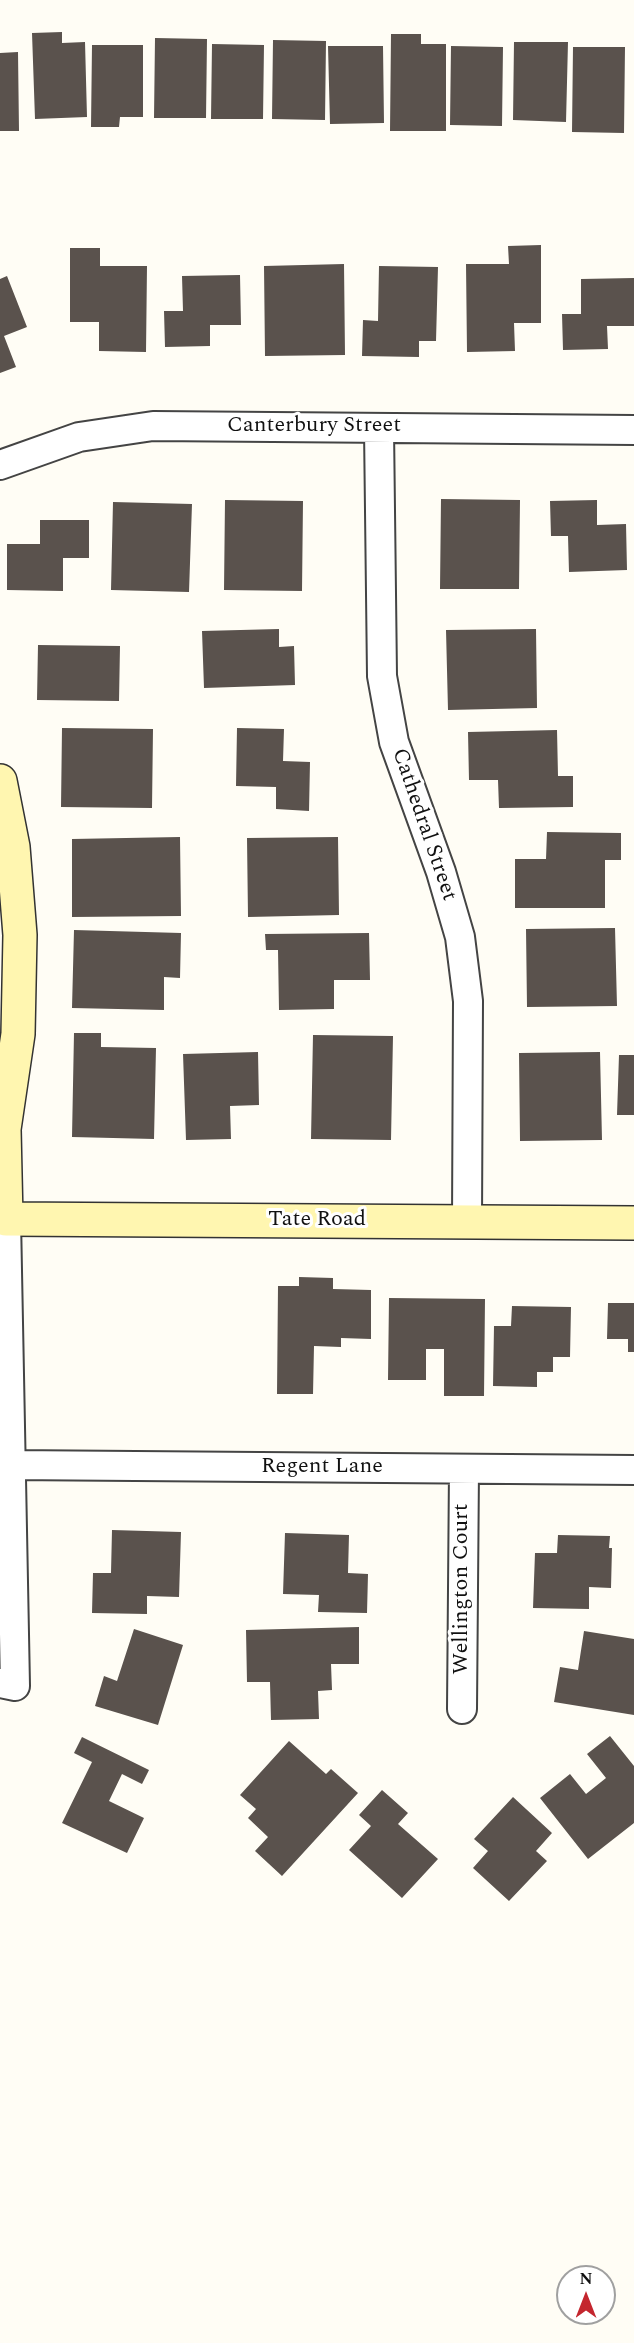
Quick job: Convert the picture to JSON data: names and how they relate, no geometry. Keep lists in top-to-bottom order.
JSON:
{
  "streets": {
    "street": [
      "Canterbury Street",
      "Cathedral Street",
      "Tate Road",
      "Regent Lane",
      "Wellington Court"
    ]
  },
  "crossings": [
    ["Canterbury Street", "Cathedral Street"],
    ["Cathedral Street", "Tate Road"],
    ["Regent Lane", "Wellington Court"]
  ],
  "north": "top"
}
